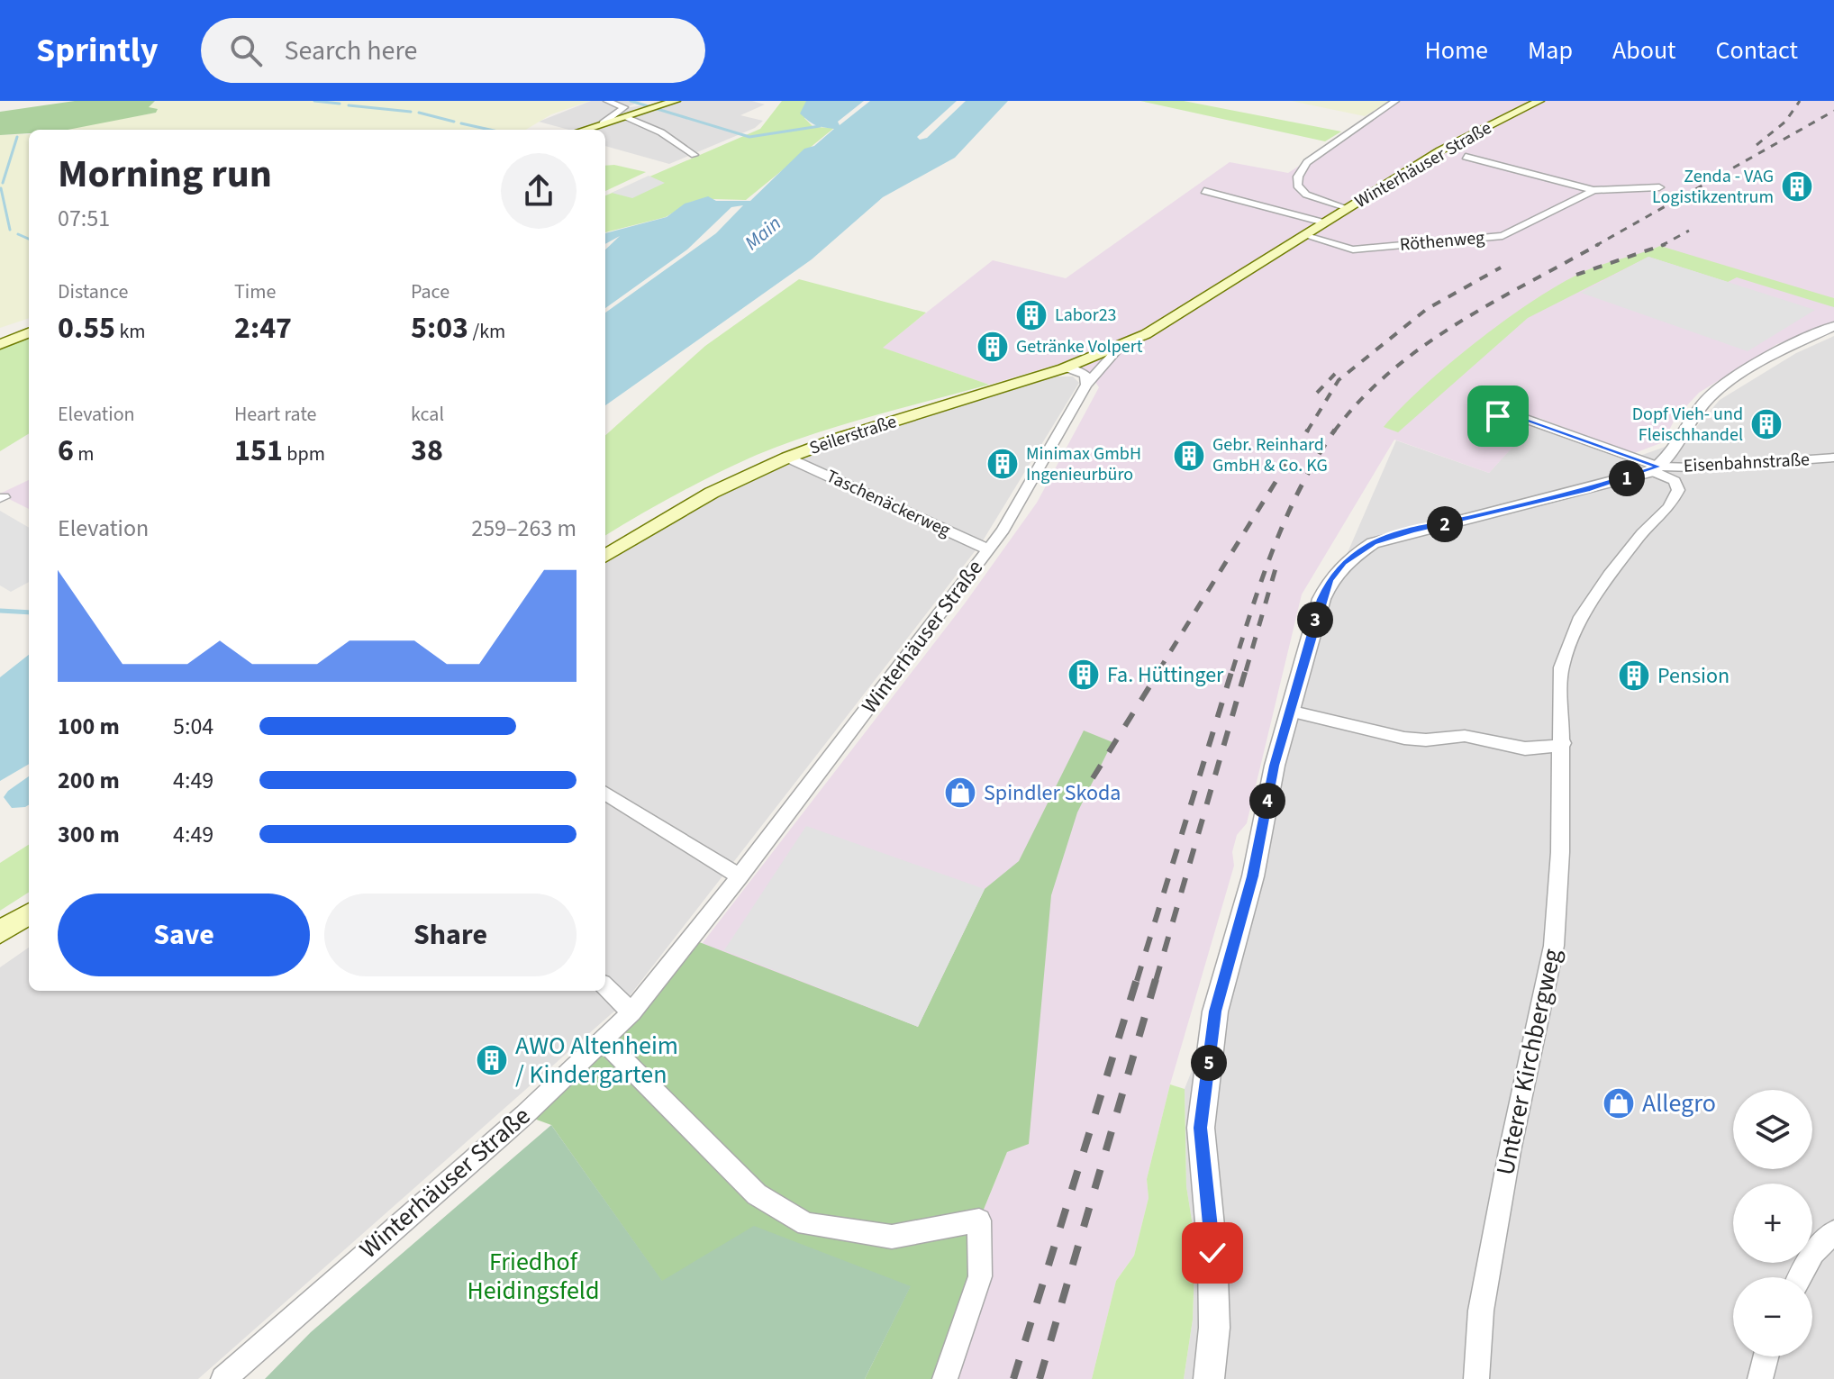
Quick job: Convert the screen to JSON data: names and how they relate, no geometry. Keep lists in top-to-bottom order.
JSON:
{
  "streets": {
    "main road": ["Winterhäuser Straße", "Seilerstraße"],
    "street": [
      "Röthenweg",
      "Eisenbahnstraße",
      "Taschenäckerweg",
      "Unterer Kirchbergweg"
    ]
  },
  "crossings": [
    ["Winterhäuser Straße", "Röthenweg"],
    ["Winterhäuser Straße", "Seilerstraße"],
    ["Winterhäuser Straße", "Taschenäckerweg"],
    ["Seilerstraße", "Taschenäckerweg"],
    ["Eisenbahnstraße", "Unterer Kirchbergweg"]
  ],
  "water": ["Main"],
  "parks": ["Friedhof Heidingsfeld"],
  "places": {
    "building": [
      "Zenda - VAG Logistikzentrum",
      "Labor23",
      "Getränke Volpert",
      "Dopf Vieh- und Fleischhandel",
      "Gebr. Reinhard GmbH & Co. KG",
      "Minimax GmbH Ingenieurbüro",
      "Fa. Hüttinger",
      "Pension",
      "AWO Altenheim / Kindergarten"
    ],
    "shop": ["Spindler Skoda", "Allegro"]
  },
  "page": {
    "header": "Sprintly",
    "search": "Search here",
    "nav": [
      "Home",
      "Map",
      "About",
      "Contact"
    ],
    "heading": ["Morning run", "07:51"],
    "stats": [
      ["Distance", "0.55 km"],
      ["Time", "2:47"],
      ["Pace", "5:03 /km"],
      ["Elevation", "6 m"],
      ["Heart rate", "151 bpm"],
      ["kcal", "38"]
    ],
    "pins": [
      "1",
      "2",
      "3",
      "4",
      "5"
    ],
    "chart": ["Elevation", "259–263 m"],
    "list": [
      {
        "name": "100 m",
        "note": "5:04"
      },
      {
        "name": "200 m",
        "note": "4:49"
      },
      {
        "name": "300 m",
        "note": "4:49"
      }
    ],
    "buttons": ["Save", "Share"],
    "map_buttons": ["+", "−"]
  }
}
